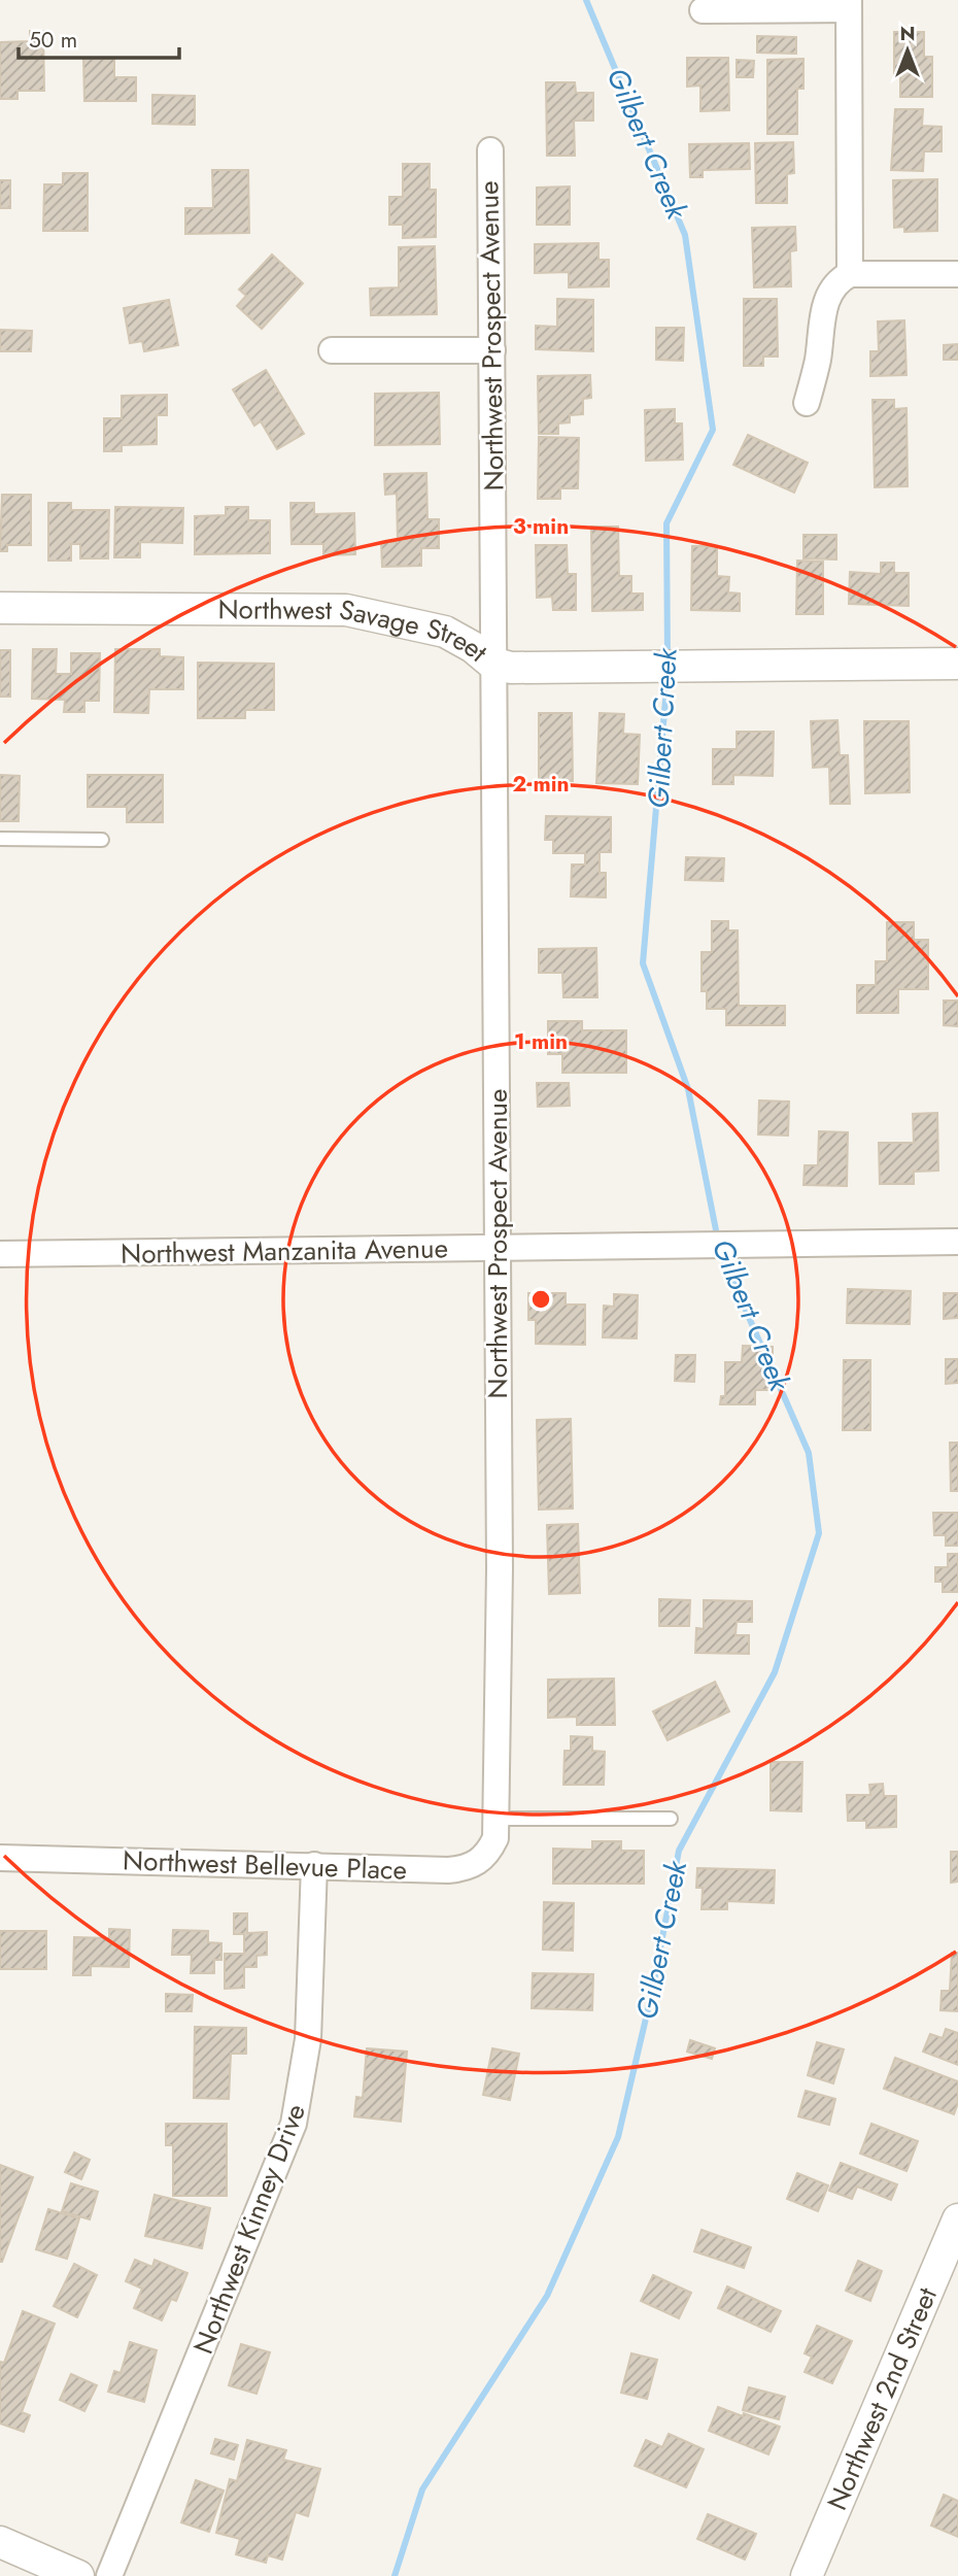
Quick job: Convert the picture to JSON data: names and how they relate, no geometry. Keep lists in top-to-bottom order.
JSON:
{
  "streets": {
    "street": [
      "Northwest Prospect Avenue",
      "Northwest Savage Street",
      "Northwest Manzanita Avenue",
      "Northwest Bellevue Place",
      "Northwest Kinney Drive",
      "Northwest 2nd Street"
    ]
  },
  "crossings": [
    ["Northwest Prospect Avenue", "Northwest Savage Street"],
    ["Northwest Prospect Avenue", "Northwest Manzanita Avenue"],
    ["Northwest Prospect Avenue", "Northwest Bellevue Place"],
    ["Northwest Bellevue Place", "Northwest Kinney Drive"]
  ],
  "water": ["Gilbert Creek"],
  "scale_bar": "50 m",
  "north": "top",
  "rings": ["3 min", "2 min", "1 min"]
}
